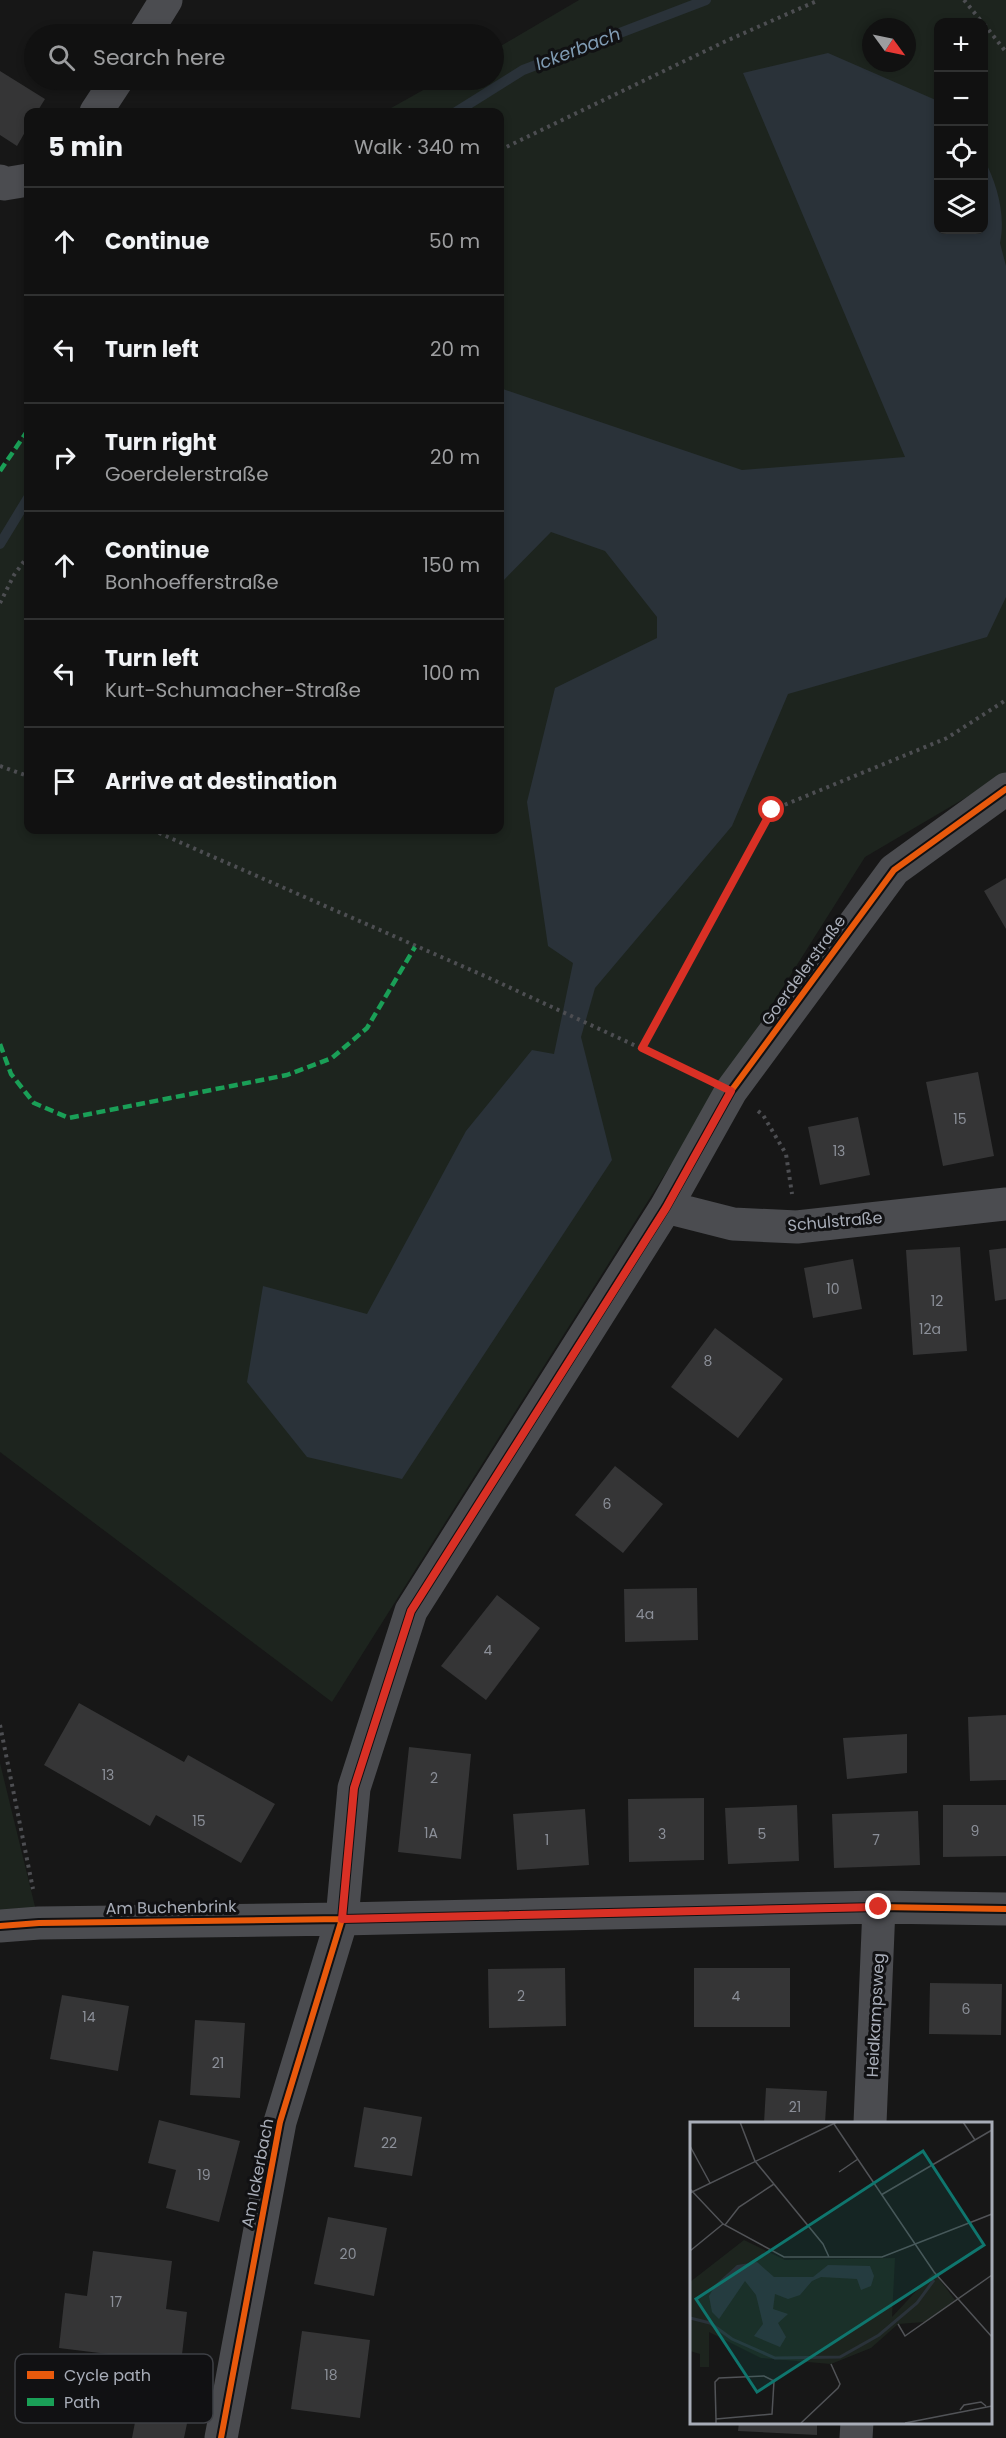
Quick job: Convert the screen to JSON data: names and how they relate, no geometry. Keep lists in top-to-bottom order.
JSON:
{
  "streets": {
    "street": [
      "Goerdelerstraße",
      "Schulstraße",
      "Am Buchenbrink",
      "Heidkampsweg",
      "Am Ickerbach"
    ]
  },
  "crossings": [
    ["Goerdelerstraße", "Schulstraße"],
    ["Goerdelerstraße", "Am Ickerbach"],
    ["Schulstraße", "Am Ickerbach"],
    ["Am Buchenbrink", "Heidkampsweg"],
    ["Am Buchenbrink", "Am Ickerbach"]
  ],
  "water": ["Ickerbach"],
  "house_numbers": [
    "15",
    "13",
    "10",
    "12",
    "12a",
    "8",
    "6",
    "4a",
    "4",
    "13",
    "2",
    "15",
    "9",
    "1A",
    "3",
    "5",
    "1",
    "7",
    "2",
    "4",
    "6",
    "14",
    "21",
    "21",
    "22",
    "19",
    "20",
    "17",
    "18"
  ],
  "legend": ["Cycle path", "Path"],
  "north": "bottom right",
  "page": {
    "map_buttons": ["+", "−"],
    "search": "Search here",
    "heading": ["5 min", "Walk · 340 m"],
    "list": [
      ["Continue", "50 m"],
      ["Turn left", "20 m"],
      ["Turn right", "Goerdelerstraße", "20 m"],
      ["Continue", "Bonhoefferstraße", "150 m"],
      ["Turn left", "Kurt-Schumacher-Straße", "100 m"],
      "Arrive at destination"
    ]
  }
}
